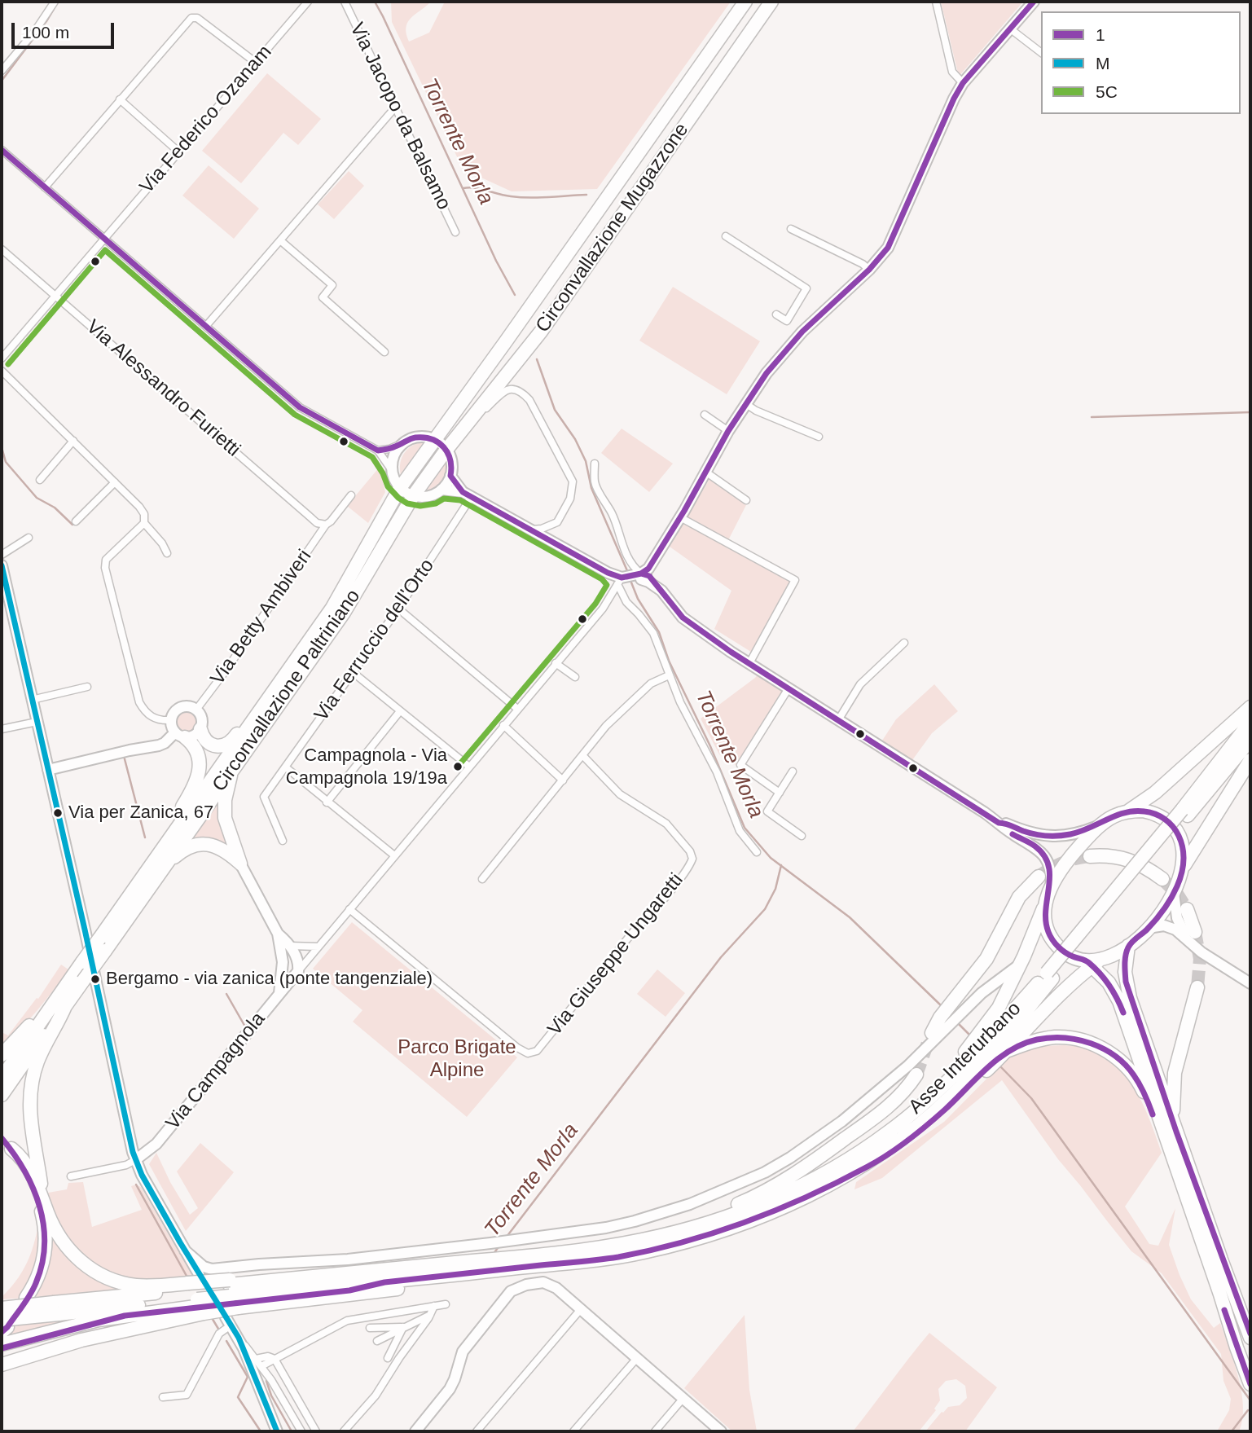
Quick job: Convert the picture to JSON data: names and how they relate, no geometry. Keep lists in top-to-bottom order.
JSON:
{
  "streets": {
    "highway": ["Circonvallazione Mugazzone", "Circonvallazione Paltriniano", "Asse Interurbano"],
    "main road": ["Via Campagnola"],
    "street": [
      "Via Jacopo da Balsamo",
      "Via Federico Ozanam",
      "Via Alessandro Furietti",
      "Via Betty Ambiveri",
      "Via Ferruccio dell'Orto",
      "Via Giuseppe Ungaretti"
    ]
  },
  "crossings": [
    ["Via Federico Ozanam", "Via Alessandro Furietti"],
    ["Circonvallazione Mugazzone", "Via Ferruccio dell'Orto"],
    ["Circonvallazione Mugazzone", "Circonvallazione Paltriniano"],
    ["Via Alessandro Furietti", "Via Betty Ambiveri"],
    ["Via Ferruccio dell'Orto", "Circonvallazione Paltriniano"],
    ["Via Giuseppe Ungaretti", "Via Campagnola"]
  ],
  "water": ["Torrente Morla"],
  "parks": ["Parco Brigate Alpine"],
  "places": ["Campagnola - Via Campagnola 19/19a", "Via per Zanica, 67", "Bergamo - via zanica (ponte tangenziale)"],
  "lines": ["transit line 1", "transit line 5C", "transit line M"],
  "legend": ["1", "M", "5C"],
  "scale_bar": "100 m"
}
